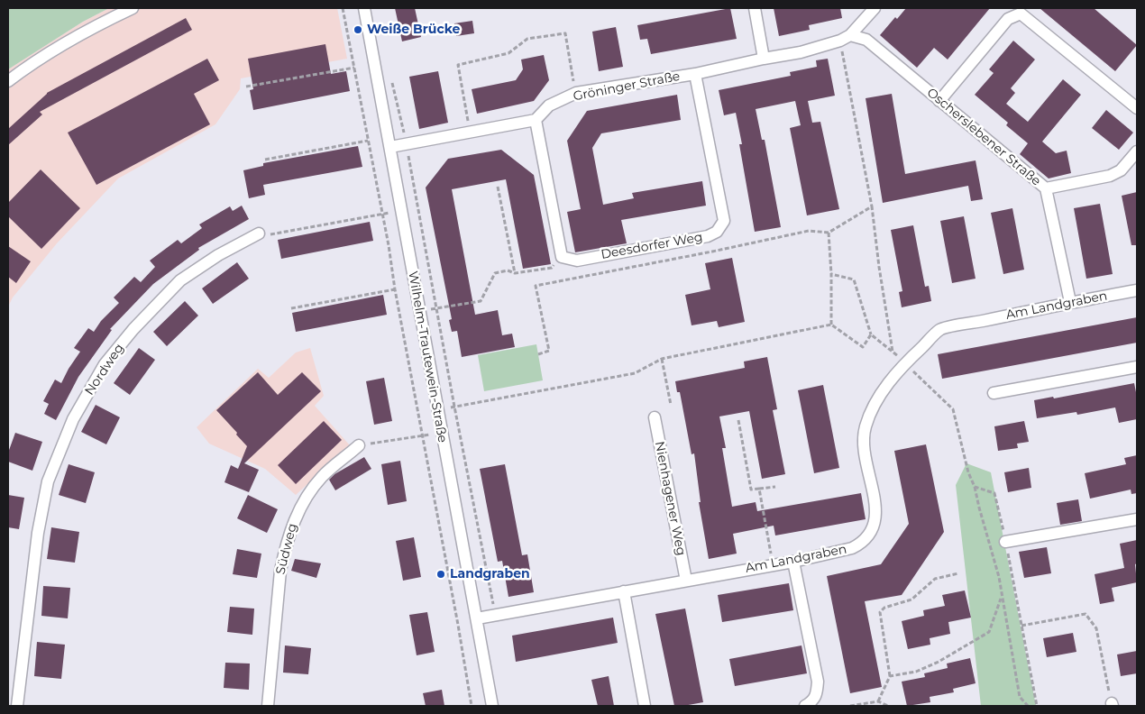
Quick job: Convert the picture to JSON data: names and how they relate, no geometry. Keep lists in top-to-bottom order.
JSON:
{
  "streets": {
    "street": [
      "Gröninger Straße",
      "Oscherslebener Straße",
      "Deesdorfer Weg",
      "Am Landgraben",
      "Wilhelm-Trautewein-Straße",
      "Nordweg",
      "Nienhagener Weg",
      "Südweg"
    ]
  },
  "crossings": [
    ["Gröninger Straße", "Oscherslebener Straße"],
    ["Gröninger Straße", "Deesdorfer Weg"],
    ["Oscherslebener Straße", "Am Landgraben"],
    ["Am Landgraben", "Wilhelm-Trautewein-Straße"],
    ["Am Landgraben", "Nienhagener Weg"]
  ],
  "places": ["Weiße Brücke", "Landgraben"]
}
